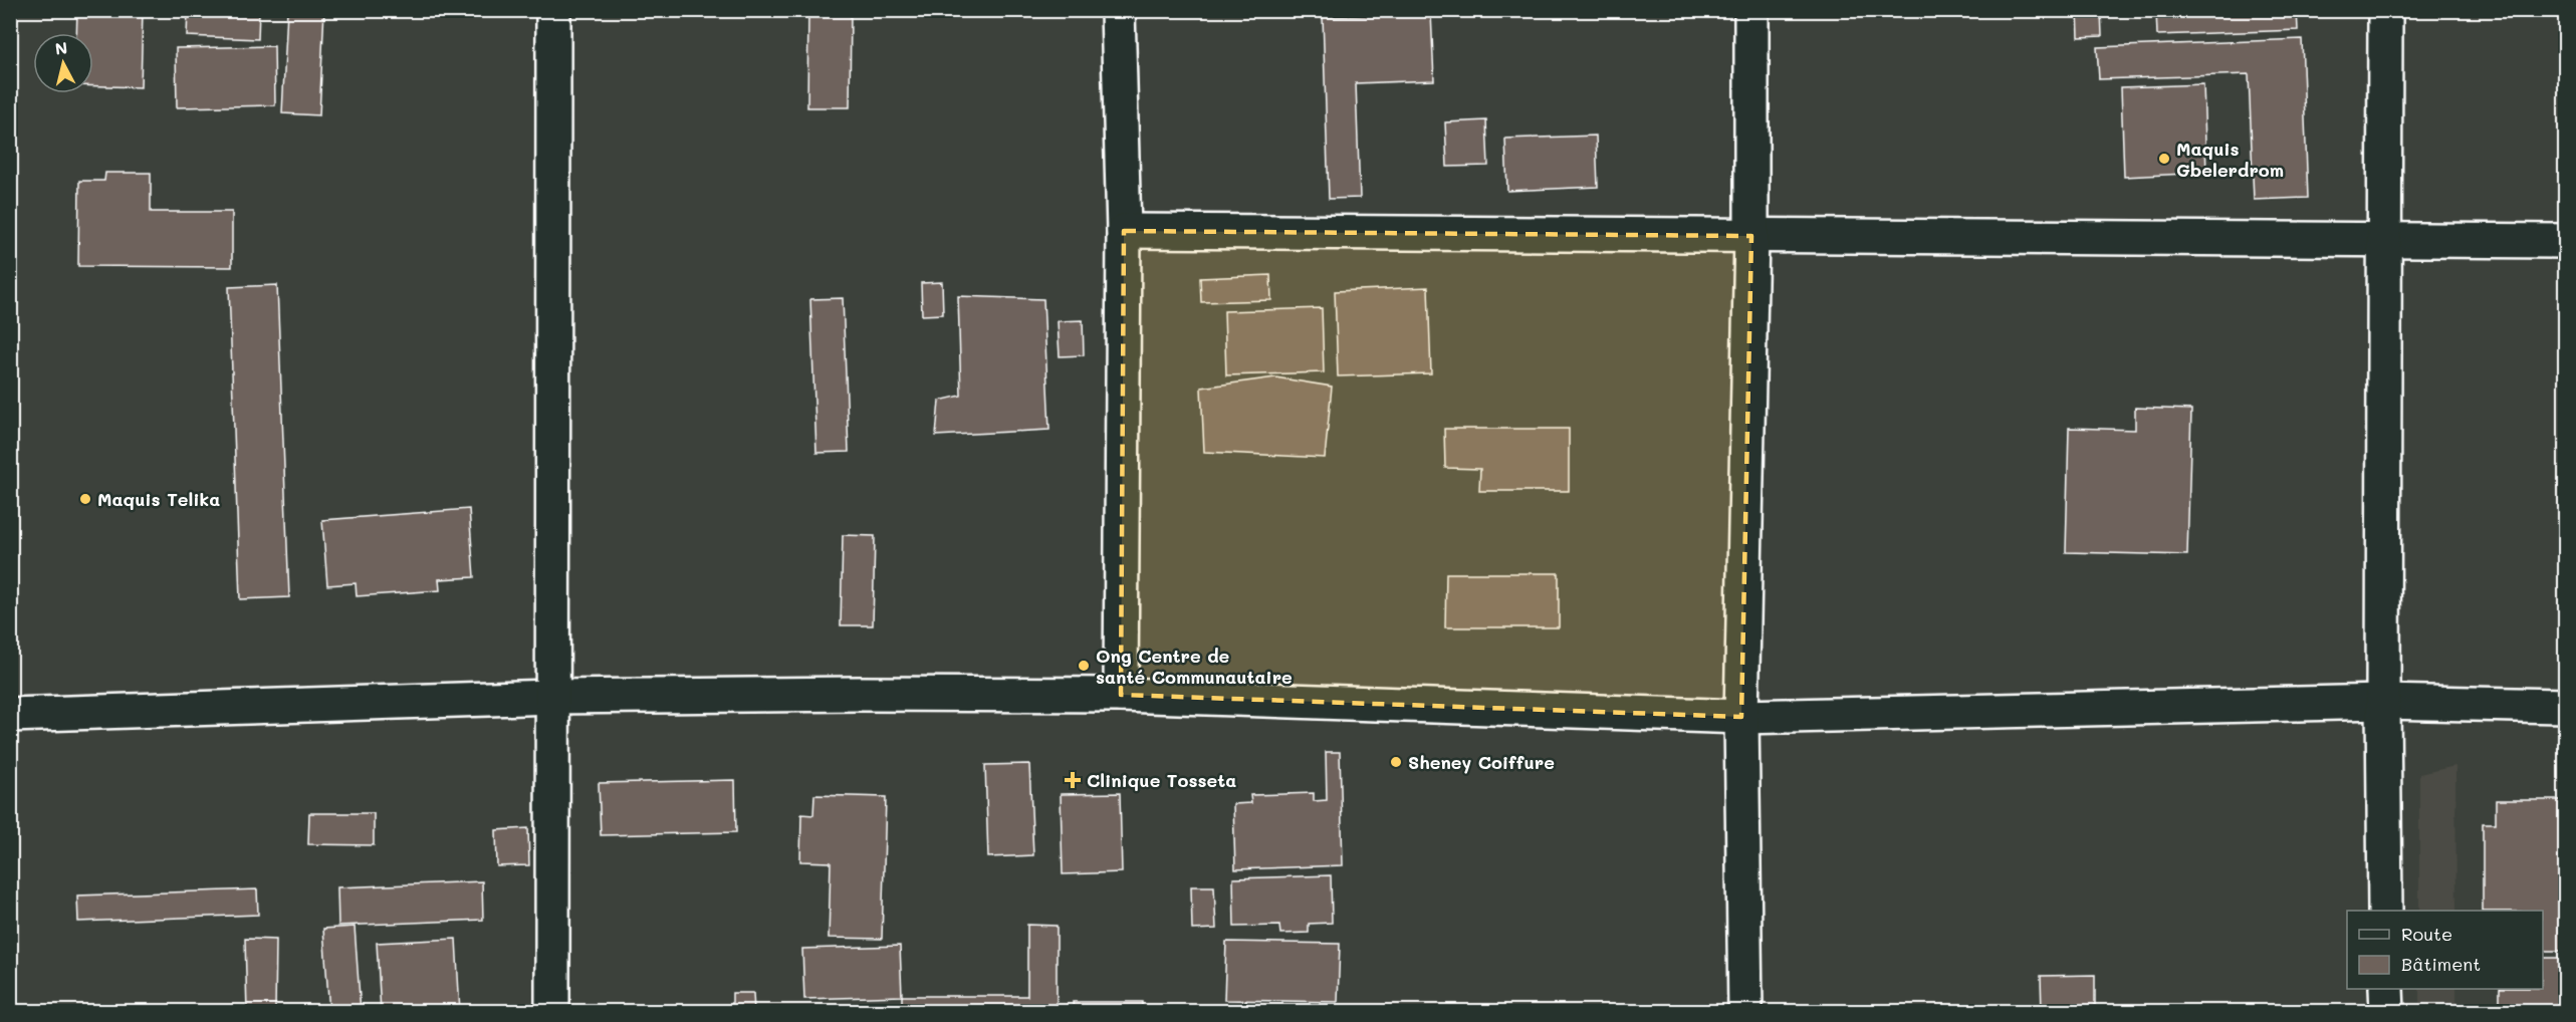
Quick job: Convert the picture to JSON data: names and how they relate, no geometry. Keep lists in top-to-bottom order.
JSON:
{
  "places": {
    "other": [
      "Maquis Gbelerdrom",
      "Maquis Telika",
      "Ong Centre de santé Communautaire",
      "Sheney Coiffure"
    ],
    "health": ["Clinique Tosseta"]
  },
  "legend": ["Route", "Bâtiment"],
  "north": "top"
}
